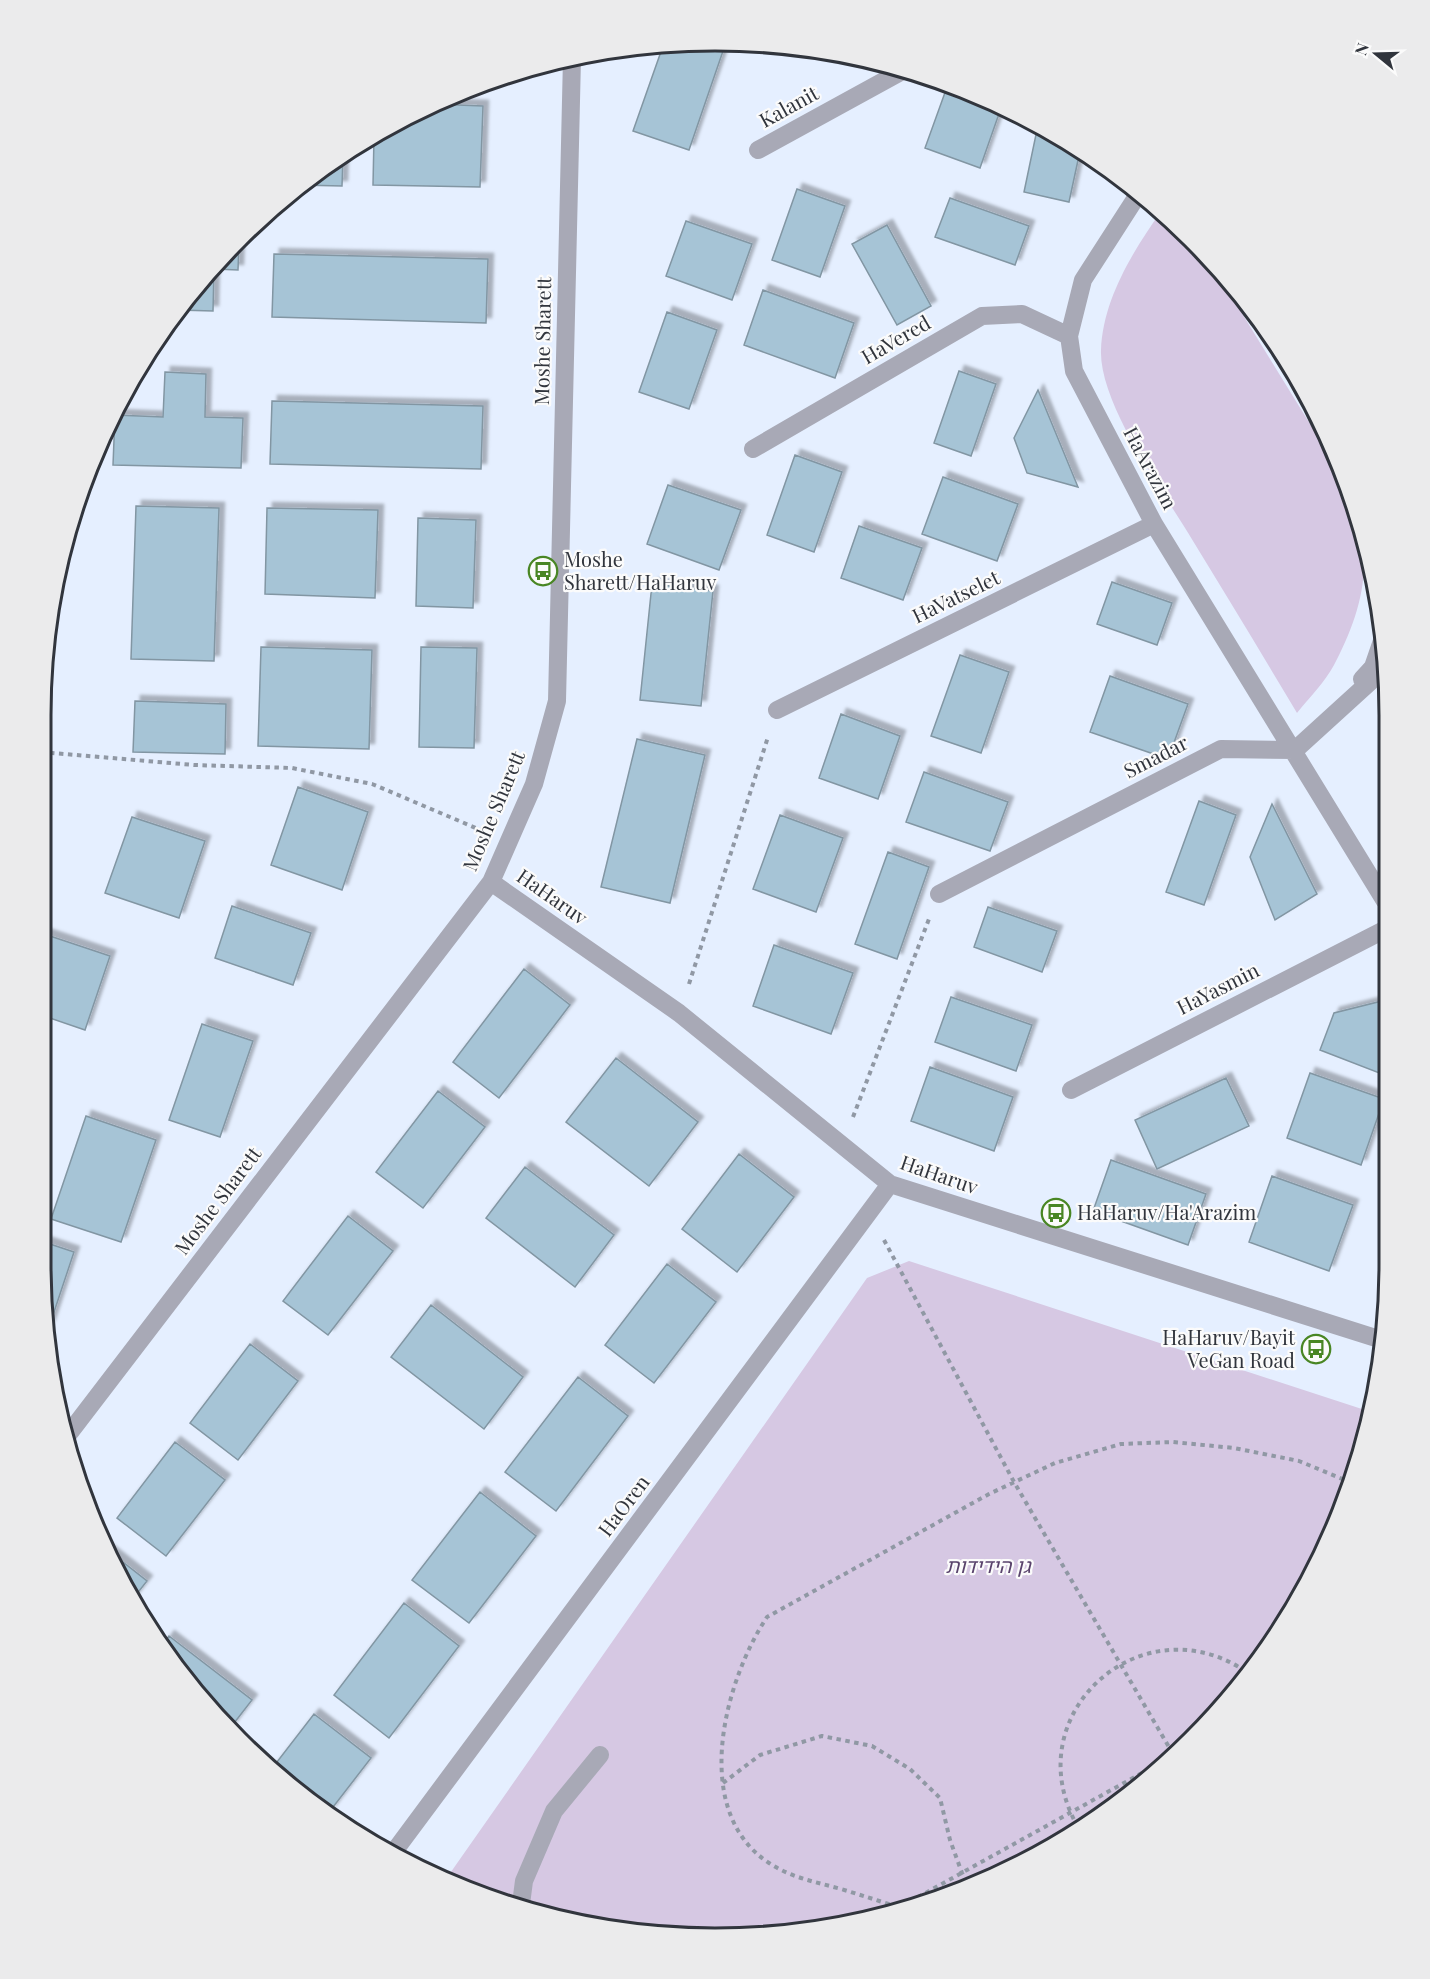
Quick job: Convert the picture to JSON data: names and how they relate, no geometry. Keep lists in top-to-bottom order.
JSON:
{
  "streets": {
    "street": [
      "Kalanit",
      "HaVered",
      "Moshe Sharett",
      "HaArazim",
      "HaVatselet",
      "Smadar",
      "HaHaruv",
      "HaYasmin",
      "HaOren"
    ]
  },
  "crossings": [
    ["HaVered", "HaArazim"],
    ["Moshe Sharett", "HaHaruv"],
    ["HaArazim", "HaVatselet"],
    ["HaArazim", "Smadar"],
    ["HaHaruv", "HaOren"]
  ],
  "parks": ["גן הידידות"],
  "places": {
    "bus stop": ["Moshe Sharett/HaHaruv", "HaHaruv/Ha'Arazim", "HaHaruv/Bayit VeGan Road"]
  },
  "north": "left"
}
